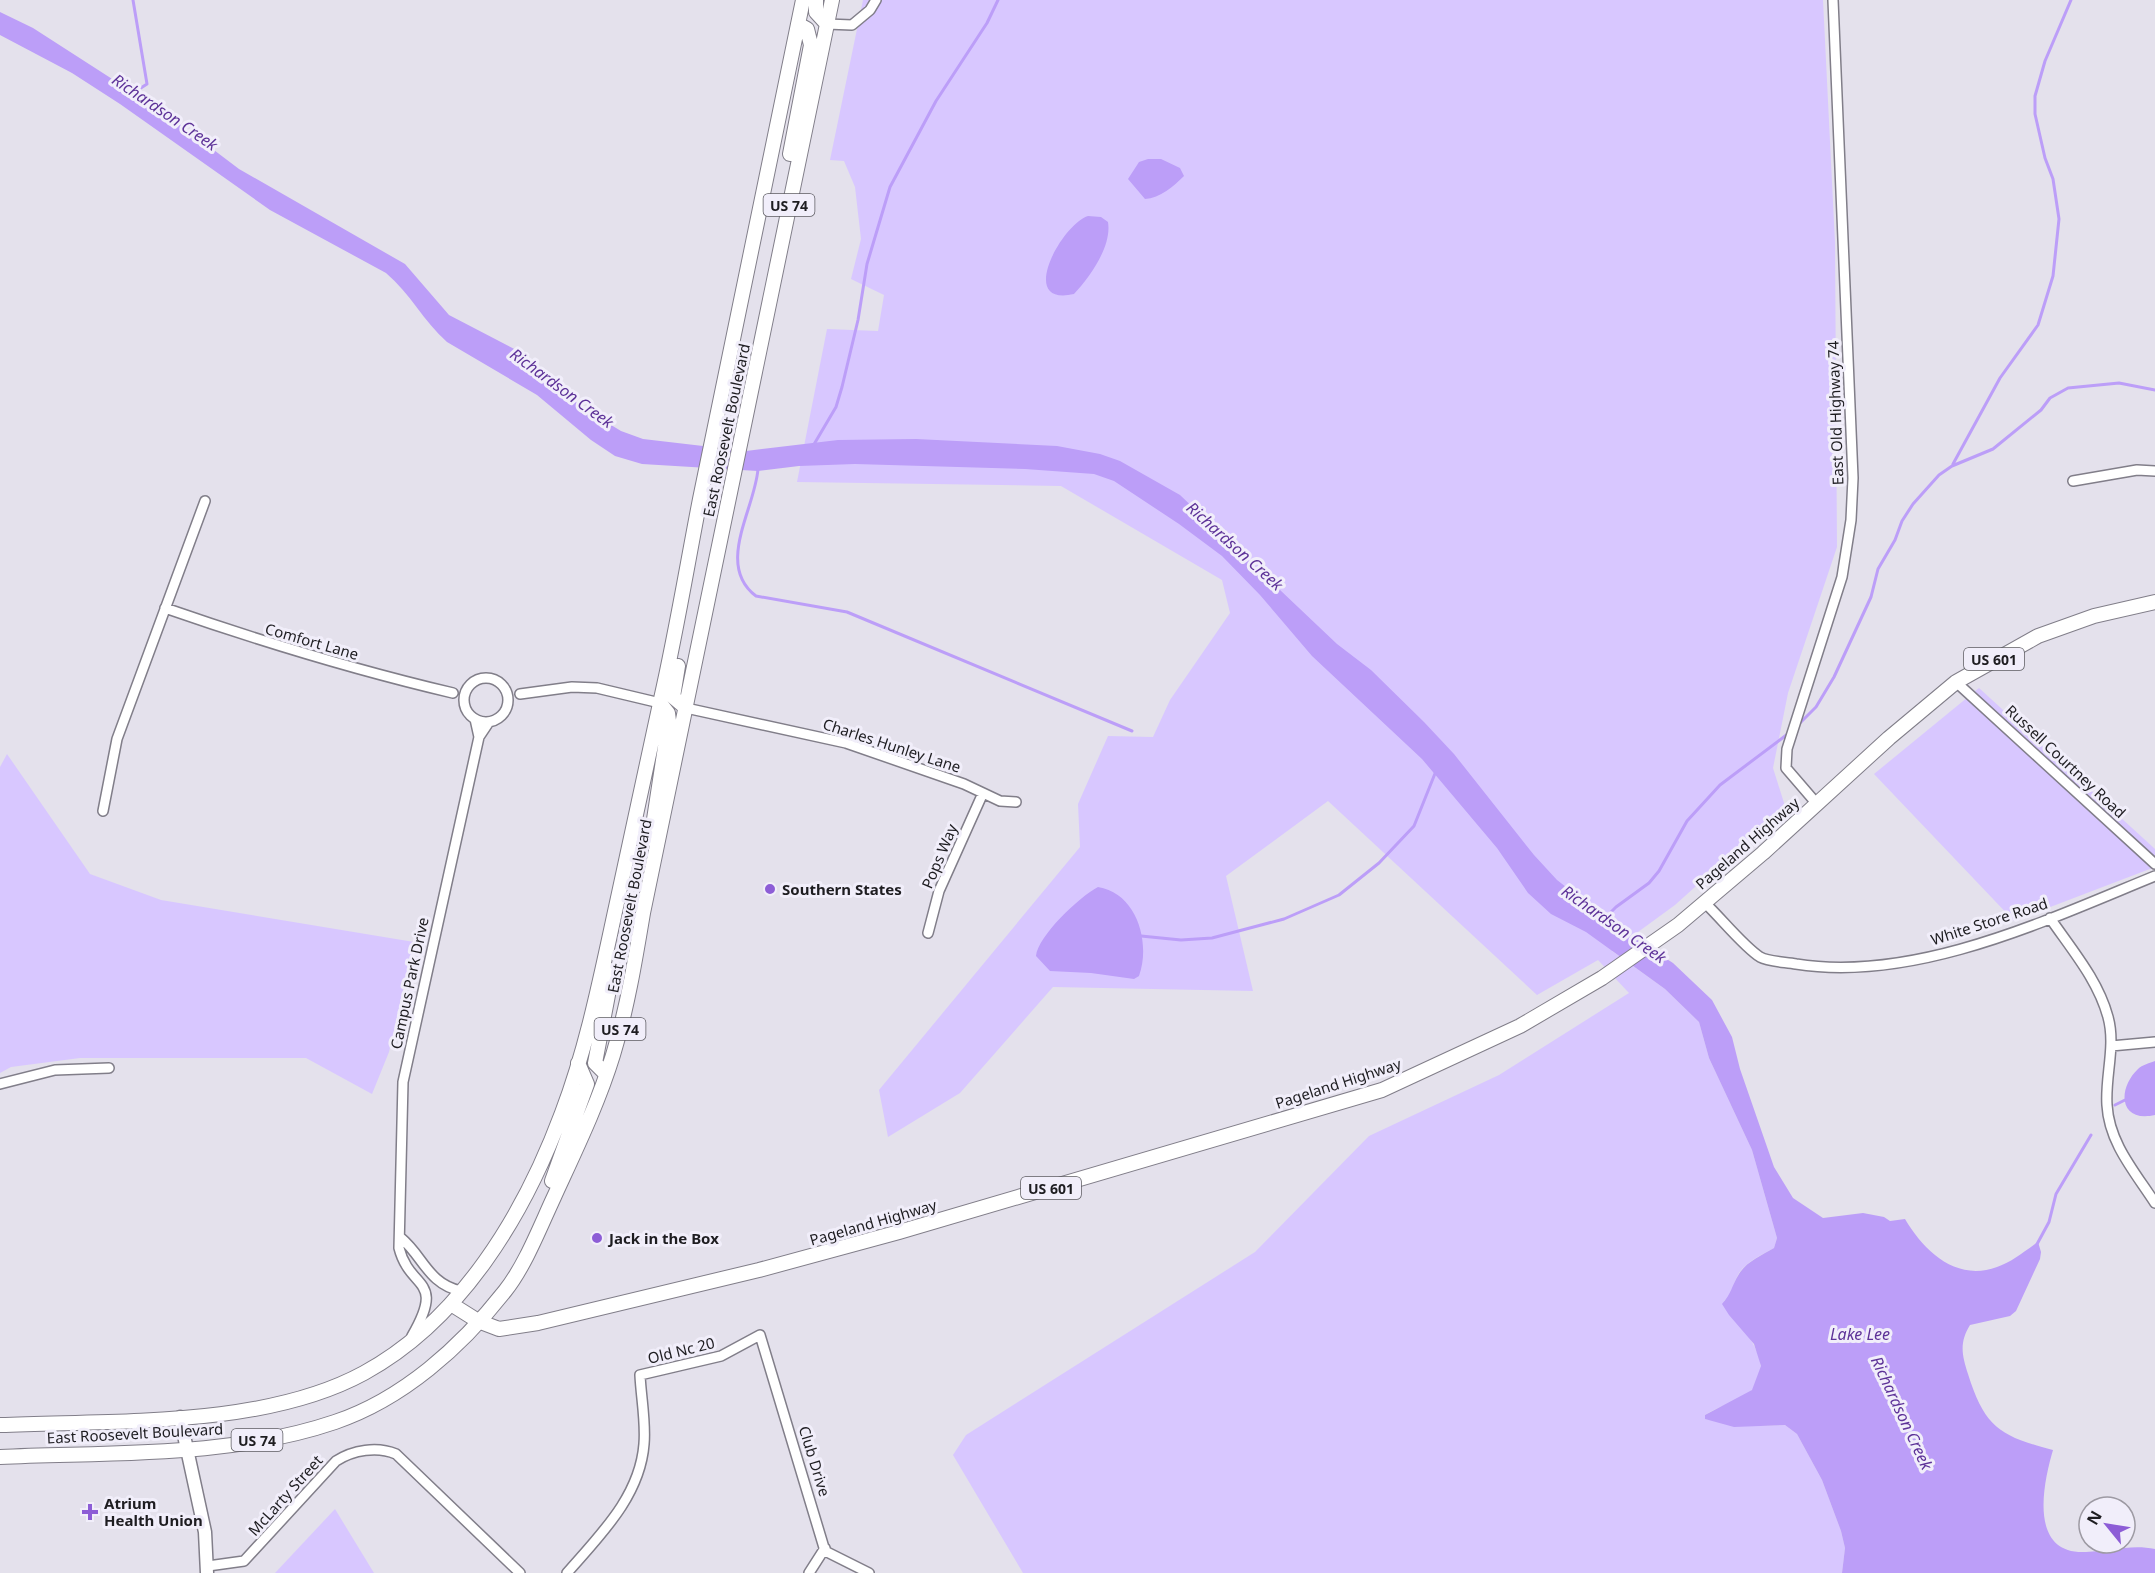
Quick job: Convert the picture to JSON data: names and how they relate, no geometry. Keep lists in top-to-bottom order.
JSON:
{
  "streets": {
    "highway": [
      "US 74",
      "East Roosevelt Boulevard",
      "US 601",
      "Pageland Highway"
    ],
    "street": [
      "East Old Highway 74",
      "Comfort Lane",
      "Charles Hunley Lane",
      "Russell Courtney Road",
      "Pops Way",
      "White Store Road",
      "Campus Park Drive",
      "Old Nc 20",
      "Club Drive",
      "McLarty Street"
    ]
  },
  "crossings": [
    ["East Old Highway 74", "Pageland Highway"],
    ["East Roosevelt Boulevard", "Charles Hunley Lane"],
    ["East Roosevelt Boulevard", "Pageland Highway"],
    ["East Roosevelt Boulevard", "Campus Park Drive"],
    ["Comfort Lane", "Campus Park Drive"],
    ["Charles Hunley Lane", "Pops Way"],
    ["Russell Courtney Road", "Pageland Highway"],
    ["Pageland Highway", "White Store Road"],
    ["Old Nc 20", "Club Drive"]
  ],
  "water": ["Richardson Creek", "Lake Lee"],
  "places": {
    "other": ["Southern States", "Jack in the Box"],
    "health": ["Atrium Health Union"]
  },
  "north": "top left"
}
